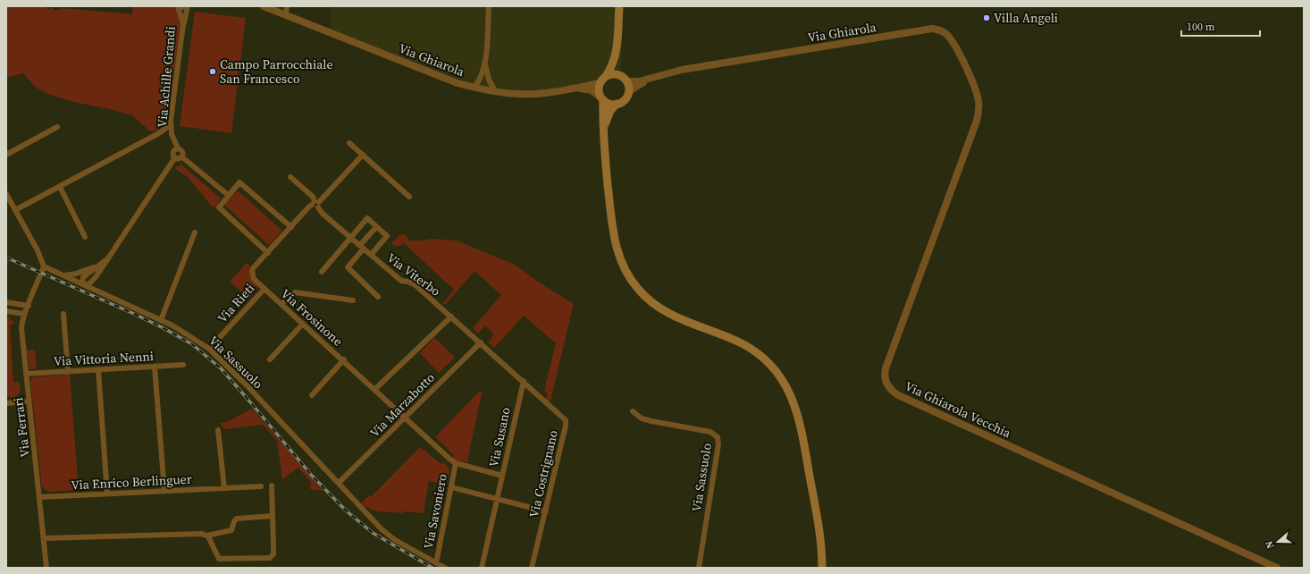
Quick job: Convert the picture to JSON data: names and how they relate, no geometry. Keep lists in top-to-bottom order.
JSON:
{
  "streets": {
    "street": [
      "Via Ghiarola",
      "Via Achille Grandi",
      "Via Viterbo",
      "Via Rieti",
      "Via Frosinone",
      "Via Vittoria Nenni",
      "Via Sassuolo",
      "Via Marzabotto",
      "Via Ghiarola Vecchia",
      "Via Ferrari",
      "Via Susano",
      "Via Costrignano",
      "Via Enrico Berlinguer",
      "Via Savoniero"
    ]
  },
  "crossings": [
    ["Via Ghiarola", "Via Ghiarola Vecchia"],
    ["Via Viterbo", "Via Frosinone"],
    ["Via Viterbo", "Via Marzabotto"],
    ["Via Viterbo", "Via Susano"],
    ["Via Viterbo", "Via Costrignano"],
    ["Via Rieti", "Via Frosinone"],
    ["Via Rieti", "Via Sassuolo"],
    ["Via Frosinone", "Via Marzabotto"],
    ["Via Frosinone", "Via Savoniero"],
    ["Via Vittoria Nenni", "Via Ferrari"],
    ["Via Sassuolo", "Via Marzabotto"],
    ["Via Sassuolo", "Via Ferrari"],
    ["Via Sassuolo", "Via Savoniero"],
    ["Via Ferrari", "Via Enrico Berlinguer"],
    ["Via Susano", "Via Costrignano"]
  ],
  "places": ["Villa Angeli", "Campo Parrocchiale San Francesco"],
  "scale_bar": "100 m",
  "north": "left"
}
